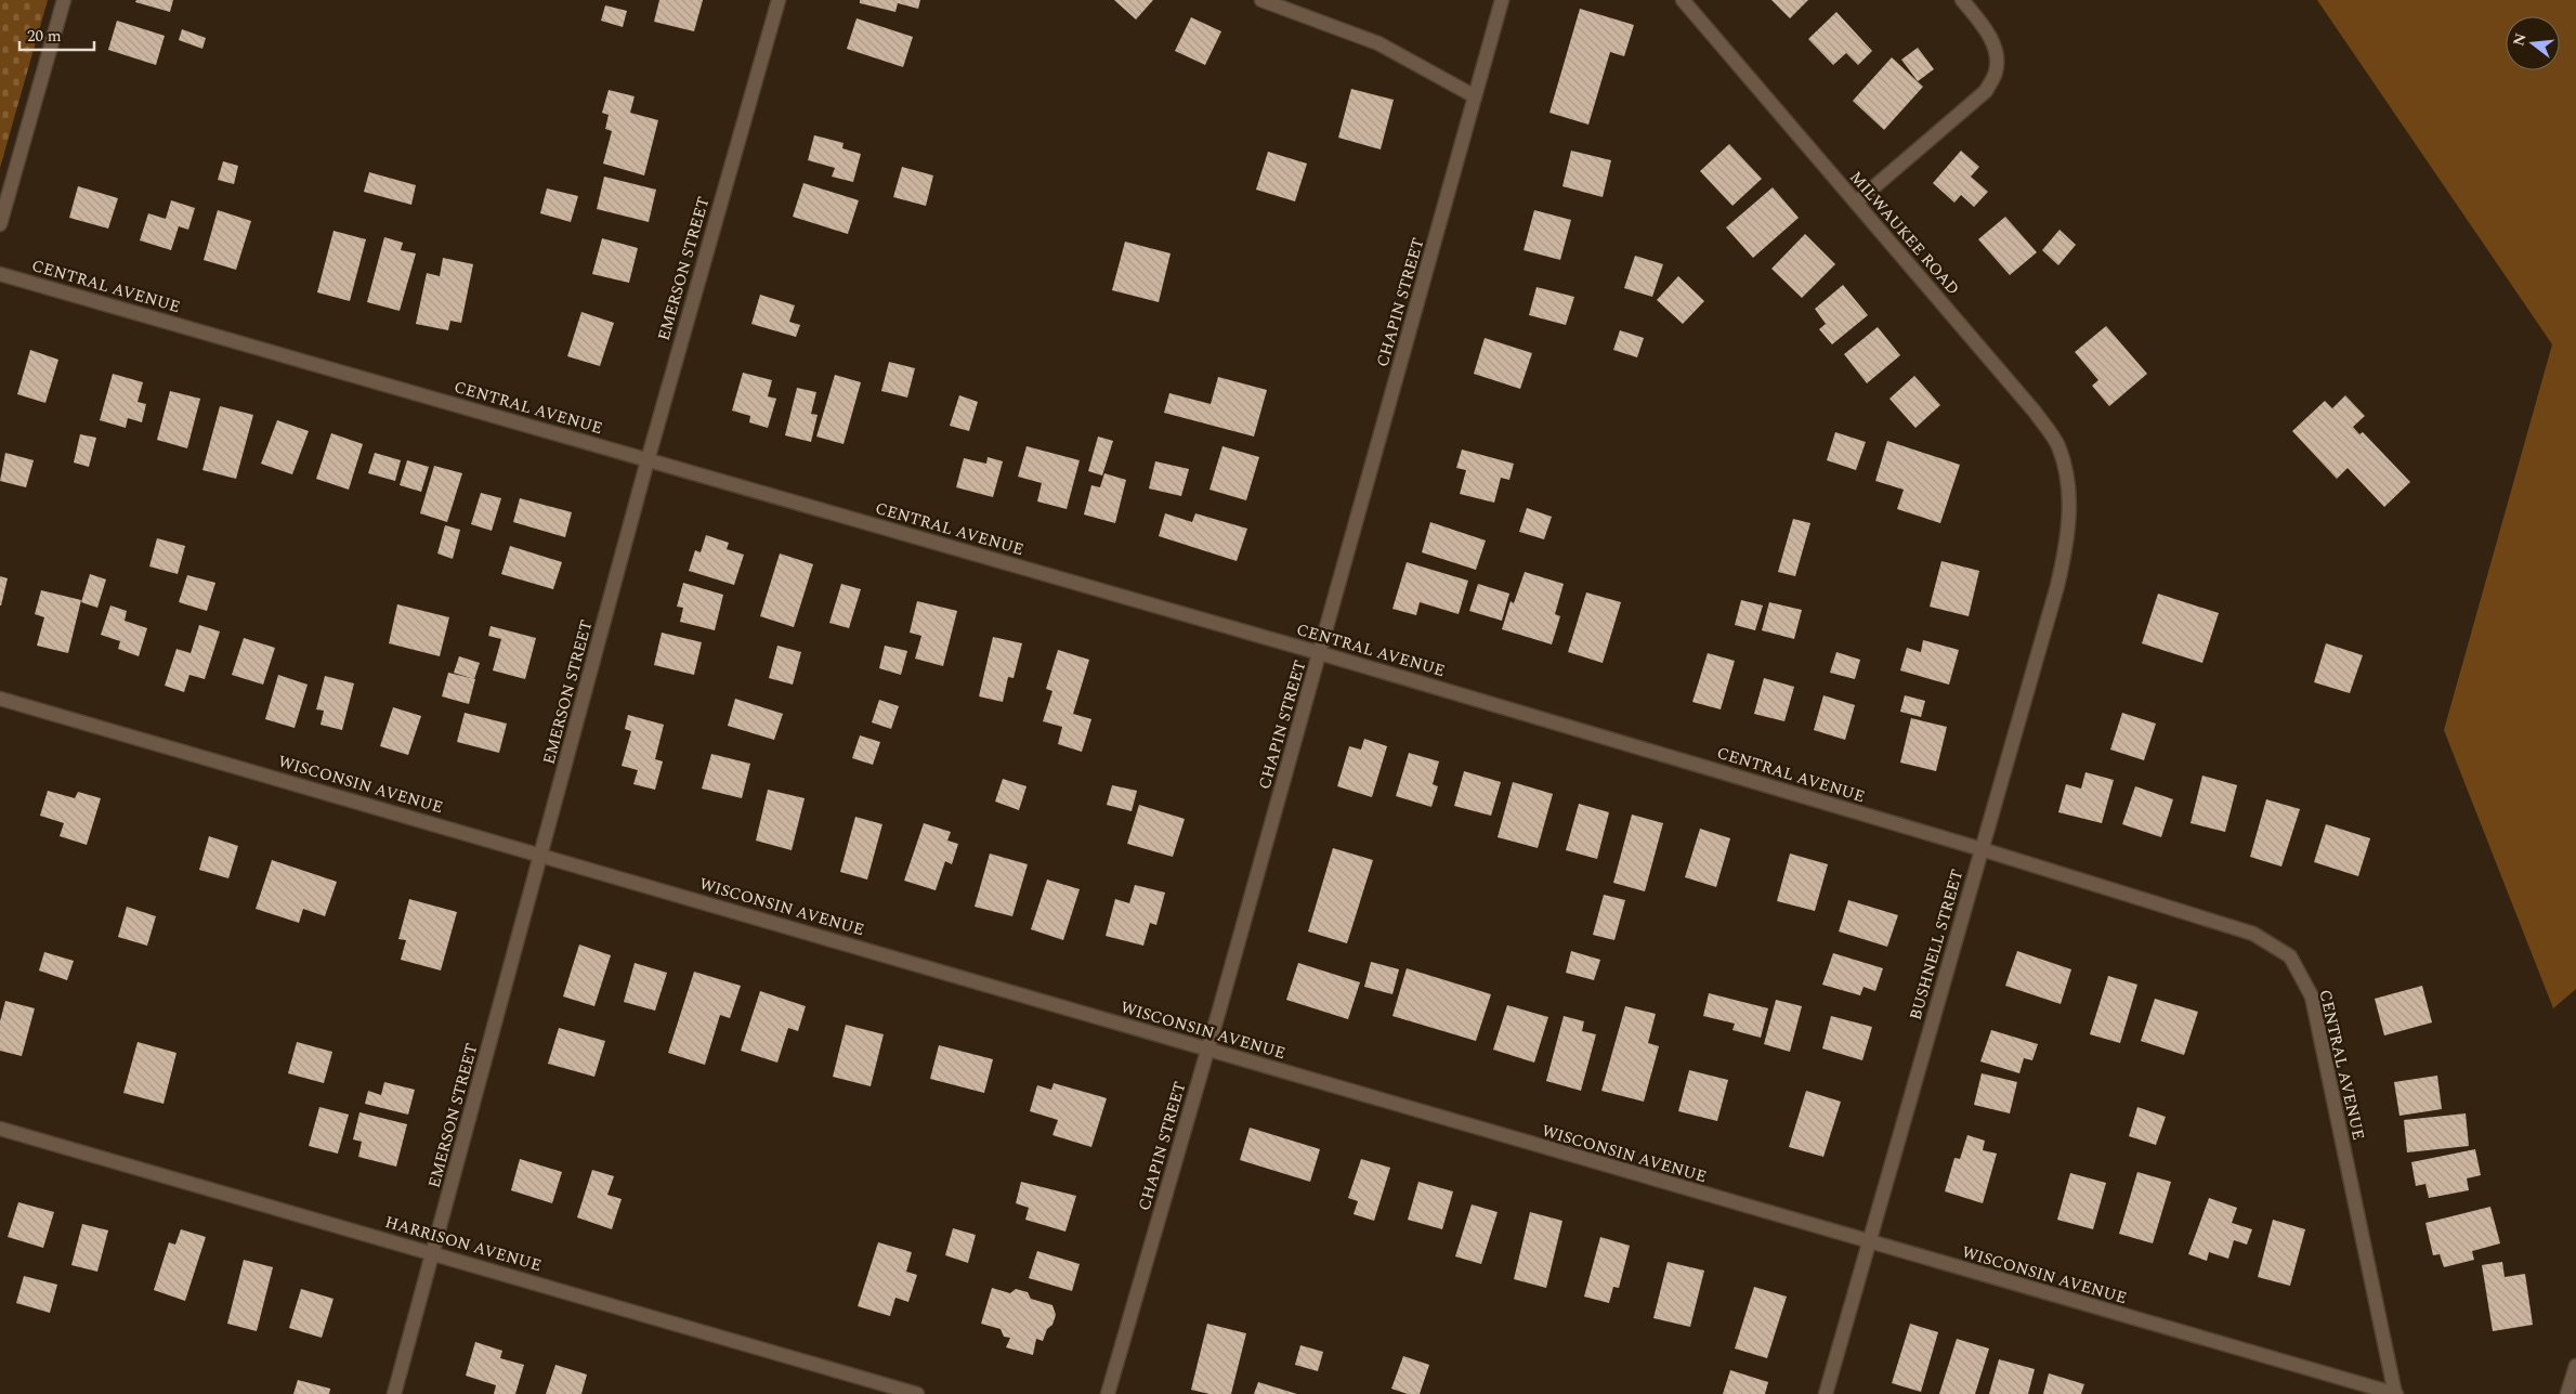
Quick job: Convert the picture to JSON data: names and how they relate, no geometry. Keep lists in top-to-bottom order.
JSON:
{
  "streets": {
    "street": [
      "MILWAUKEE ROAD",
      "EMERSON STREET",
      "CENTRAL AVENUE",
      "CHAPIN STREET",
      "WISCONSIN AVENUE",
      "BUSHNELL STREET",
      "HARRISON AVENUE"
    ]
  },
  "crossings": [
    ["MILWAUKEE ROAD", "BUSHNELL STREET"],
    ["EMERSON STREET", "CENTRAL AVENUE"],
    ["EMERSON STREET", "WISCONSIN AVENUE"],
    ["EMERSON STREET", "HARRISON AVENUE"],
    ["CENTRAL AVENUE", "CHAPIN STREET"],
    ["CENTRAL AVENUE", "WISCONSIN AVENUE"],
    ["CENTRAL AVENUE", "BUSHNELL STREET"],
    ["CHAPIN STREET", "WISCONSIN AVENUE"],
    ["WISCONSIN AVENUE", "BUSHNELL STREET"]
  ],
  "scale_bar": "20 m",
  "north": "left"
}
